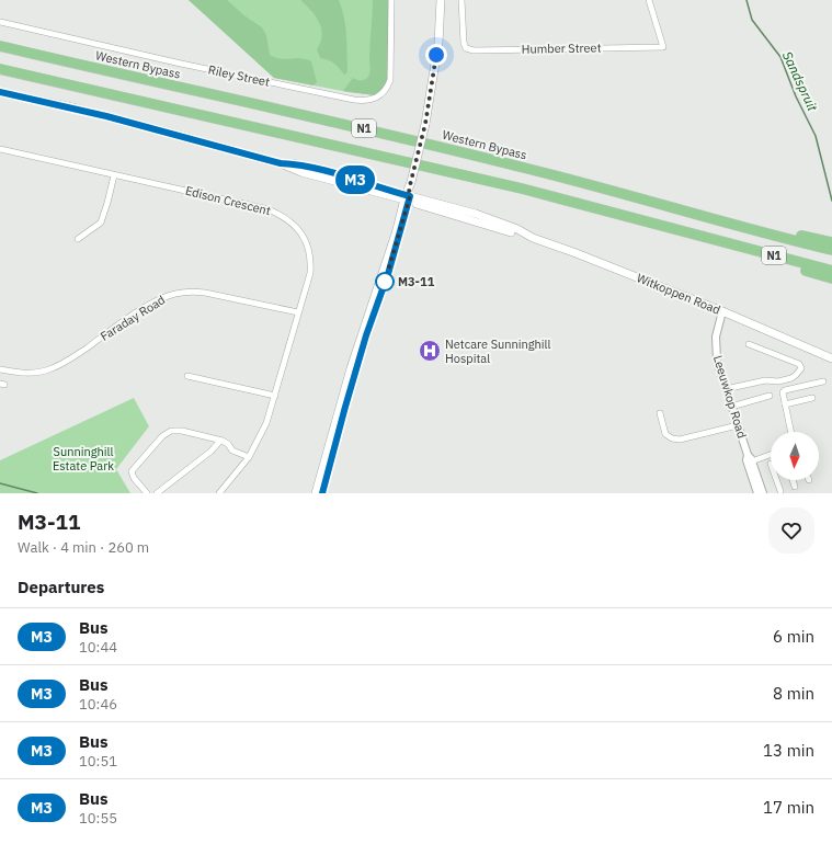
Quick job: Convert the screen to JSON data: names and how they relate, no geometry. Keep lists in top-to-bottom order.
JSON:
{
  "streets": {
    "highway": ["Western Bypass", "N1"],
    "main road": ["Witkoppen Road"],
    "street": [
      "Humber Street",
      "Riley Street",
      "Edison Crescent",
      "Faraday Road",
      "Leeuwkop Road"
    ]
  },
  "crossings": [
    ["Edison Crescent", "Faraday Road"],
    ["Witkoppen Road", "Leeuwkop Road"]
  ],
  "water": ["Sandspruit"],
  "parks": ["Sunninghill Estate Park"],
  "places": {
    "other": ["M3-11"],
    "hospital": ["Netcare Sunninghill Hospital"]
  },
  "lines": ["bus line M3"],
  "north": "bottom",
  "page": {
    "on_map": "M3",
    "heading": [
      ["M3-11", "Walk · 4 min · 260 m"],
      "Departures"
    ],
    "list": [
      {
        "mark": "M3",
        "name": "Bus",
        "note": "10:44",
        "value": "6 min"
      },
      {
        "mark": "M3",
        "name": "Bus",
        "note": "10:46",
        "value": "8 min"
      },
      {
        "mark": "M3",
        "name": "Bus",
        "note": "10:51",
        "value": "13 min"
      },
      {
        "mark": "M3",
        "name": "Bus",
        "note": "10:55",
        "value": "17 min"
      }
    ]
  }
}
